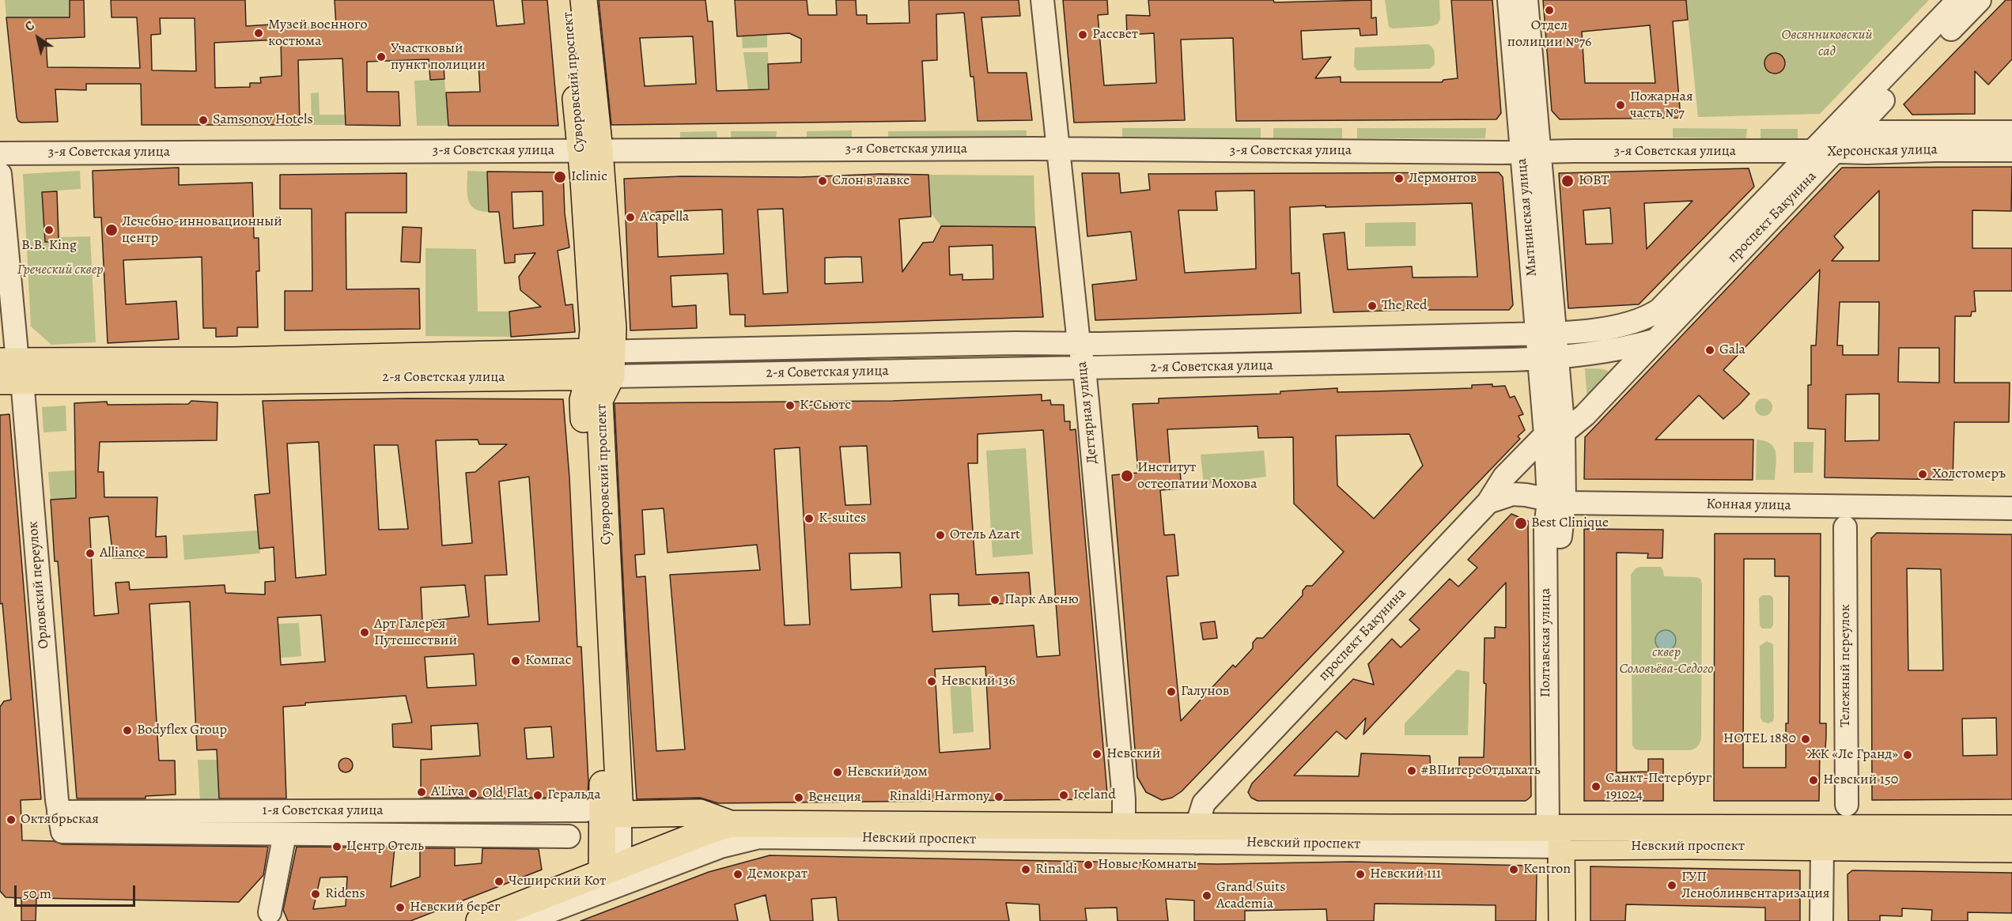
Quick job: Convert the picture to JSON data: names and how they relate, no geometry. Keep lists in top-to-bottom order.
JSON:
{
  "streets": {
    "main road": [
      "Суворовский проспект",
      "2-я Советская улица",
      "Полтавская улица",
      "Невский проспект"
    ],
    "street": [
      "3-я Советская улица",
      "Херсонская улица",
      "Мытнинская улица",
      "проспект Бакунина",
      "Дегтярная улица",
      "Конная улица",
      "Орловский переулок",
      "Тележный переулок",
      "1-я Советская улица"
    ]
  },
  "crossings": [
    ["Суворовский проспект", "3-я Советская улица"],
    ["Суворовский проспект", "2-я Советская улица"],
    ["Суворовский проспект", "Невский проспект"],
    ["3-я Советская улица", "Херсонская улица"],
    ["3-я Советская улица", "Мытнинская улица"],
    ["3-я Советская улица", "проспект Бакунина"],
    ["3-я Советская улица", "Дегтярная улица"],
    ["Херсонская улица", "проспект Бакунина"],
    ["Мытнинская улица", "проспект Бакунина"],
    ["Мытнинская улица", "2-я Советская улица"],
    ["Мытнинская улица", "Полтавская улица"],
    ["проспект Бакунина", "2-я Советская улица"],
    ["проспект Бакунина", "Конная улица"],
    ["проспект Бакунина", "Полтавская улица"],
    ["проспект Бакунина", "Невский проспект"],
    ["2-я Советская улица", "Дегтярная улица"],
    ["2-я Советская улица", "Орловский переулок"],
    ["Дегтярная улица", "Невский проспект"],
    ["Конная улица", "Полтавская улица"],
    ["Орловский переулок", "1-я Советская улица"],
    ["Полтавская улица", "Невский проспект"]
  ],
  "parks": ["Овсянниковский сад", "Греческий сквер", "сквер Соловьёва-Седого"],
  "places": [
    "Отдел полиции №76",
    "Музей военного костюма",
    "Рассвет",
    "Участковый пункт полиции",
    "Пожарная часть №7",
    "Samsonov Hotels",
    "Iclinic",
    "Лермонтов",
    "Слон в лавке",
    "ЮВТ",
    "A'capella",
    "B.B. King",
    "Лечебно-инновационный центр",
    "The Red",
    "Gala",
    "К-Сьютс",
    "Холстомеръ",
    "Институт остеопатии Мохова",
    "K-suites",
    "Best Clinique",
    "Отель Azart",
    "Alliance",
    "Парк Авеню",
    "Арт Галерея Путешествий",
    "Компас",
    "Невский 136",
    "Галунов",
    "Bodyflex Group",
    "HOTEL 1880",
    "Невский",
    "ЖК «Ле Гранд»",
    "#ВПитереОтдыхать",
    "Невский дом",
    "Невский 150",
    "Санкт-Петербург 191024",
    "A'Liva",
    "Old Flat",
    "Геральда",
    "Iceland",
    "Rinaldi Harmony",
    "Венеция",
    "Октябрьская",
    "Центр Отель",
    "Новые Комнаты",
    "Rinaldi",
    "Kentron",
    "Демократ",
    "Невский 111",
    "Чеширский Кот",
    "ГУП Леноблинвентаризация",
    "Ridens",
    "Grand Suits Academia",
    "Невский берег"
  ],
  "scale_bar": "50 m",
  "north": "top left"
}
